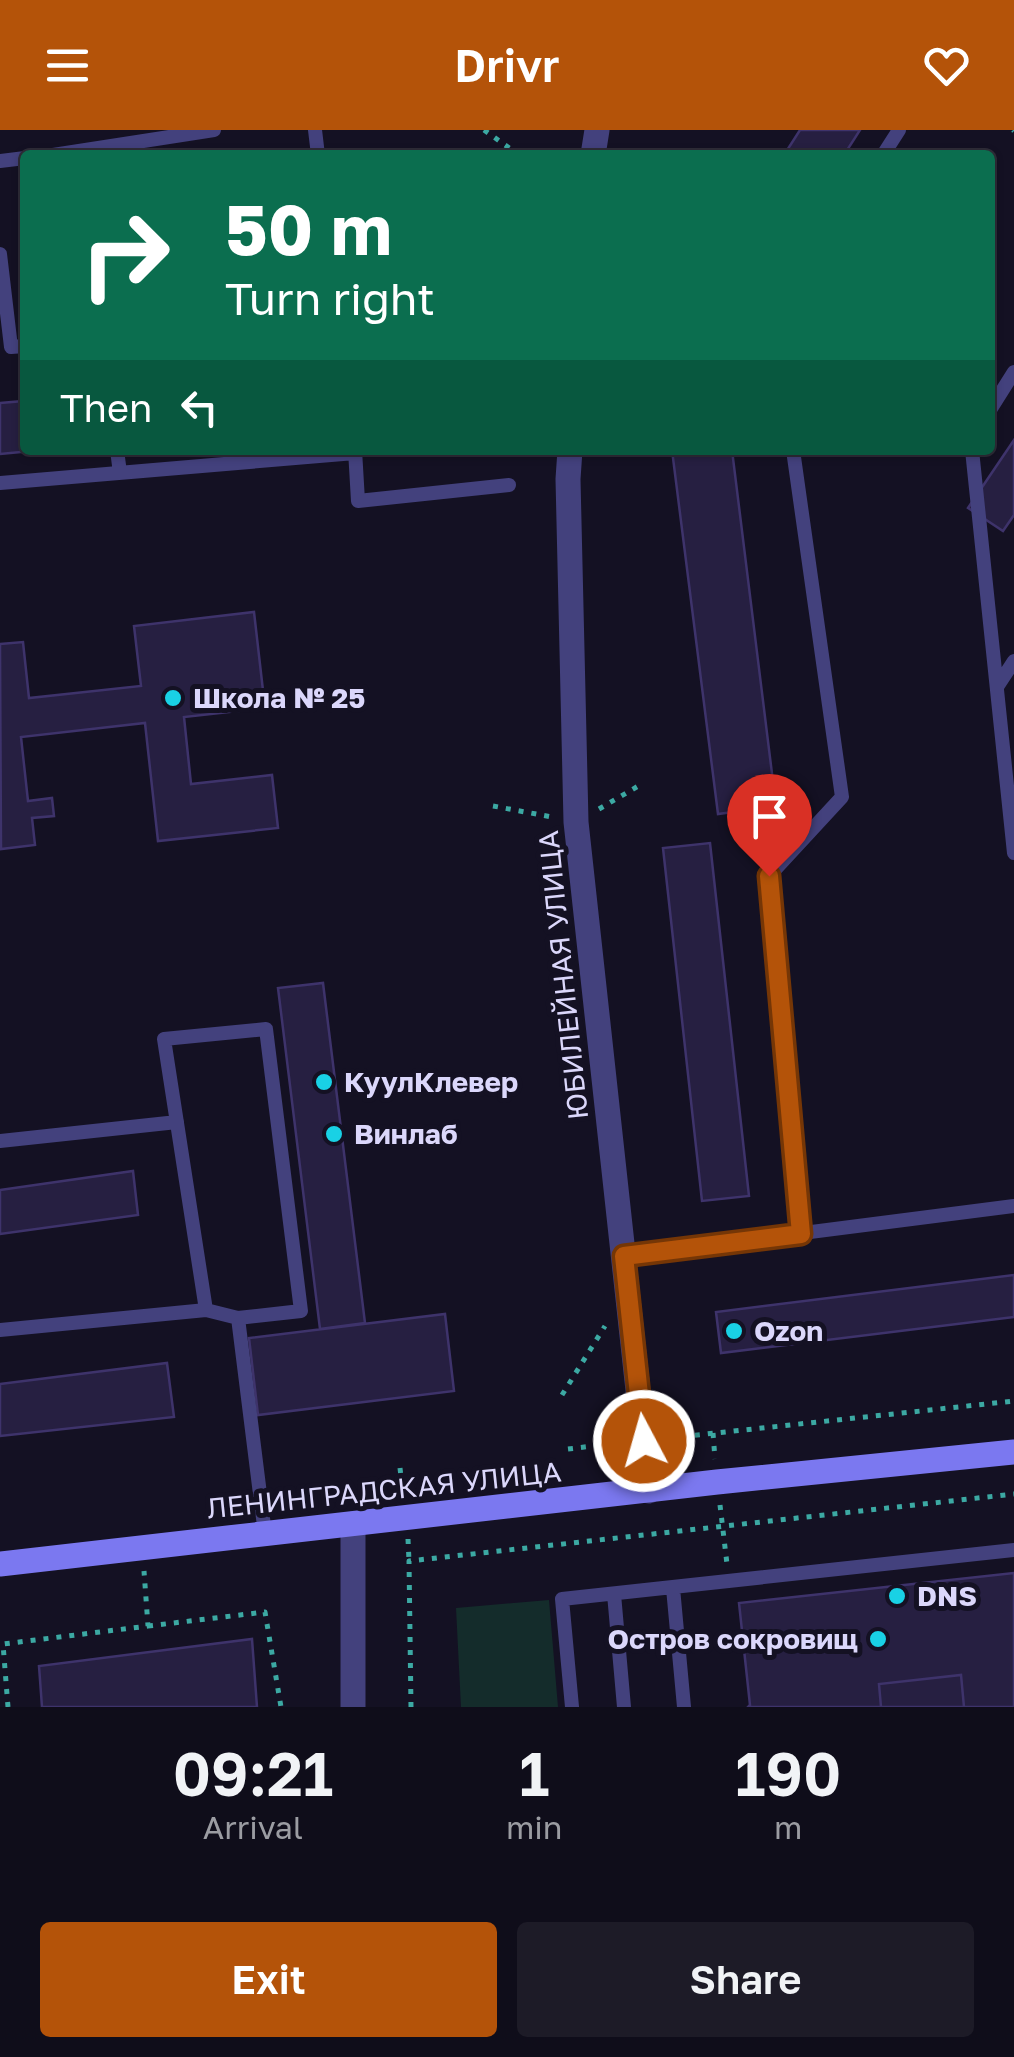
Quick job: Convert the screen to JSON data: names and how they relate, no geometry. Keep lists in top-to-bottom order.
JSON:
{
  "streets": {
    "main road": ["ЛЕНИНГРАДСКАЯ УЛИЦА"],
    "street": ["ЮБИЛЕЙНАЯ УЛИЦА"]
  },
  "crossings": [
    ["ЮБИЛЕЙНАЯ УЛИЦА", "ЛЕНИНГРАДСКАЯ УЛИЦА"]
  ],
  "places": [
    "Школа № 25",
    "КуулКлевер",
    "Винлаб",
    "Ozon",
    "DNS",
    "Остров сокровищ"
  ],
  "page": {
    "header": "Drivr",
    "turn": ["50 m", "Turn right"],
    "then": "Then",
    "eta": [
      "09:21",
      "Arrival",
      "1",
      "min",
      "190",
      "m"
    ],
    "buttons": ["Exit", "Share"]
  }
}
